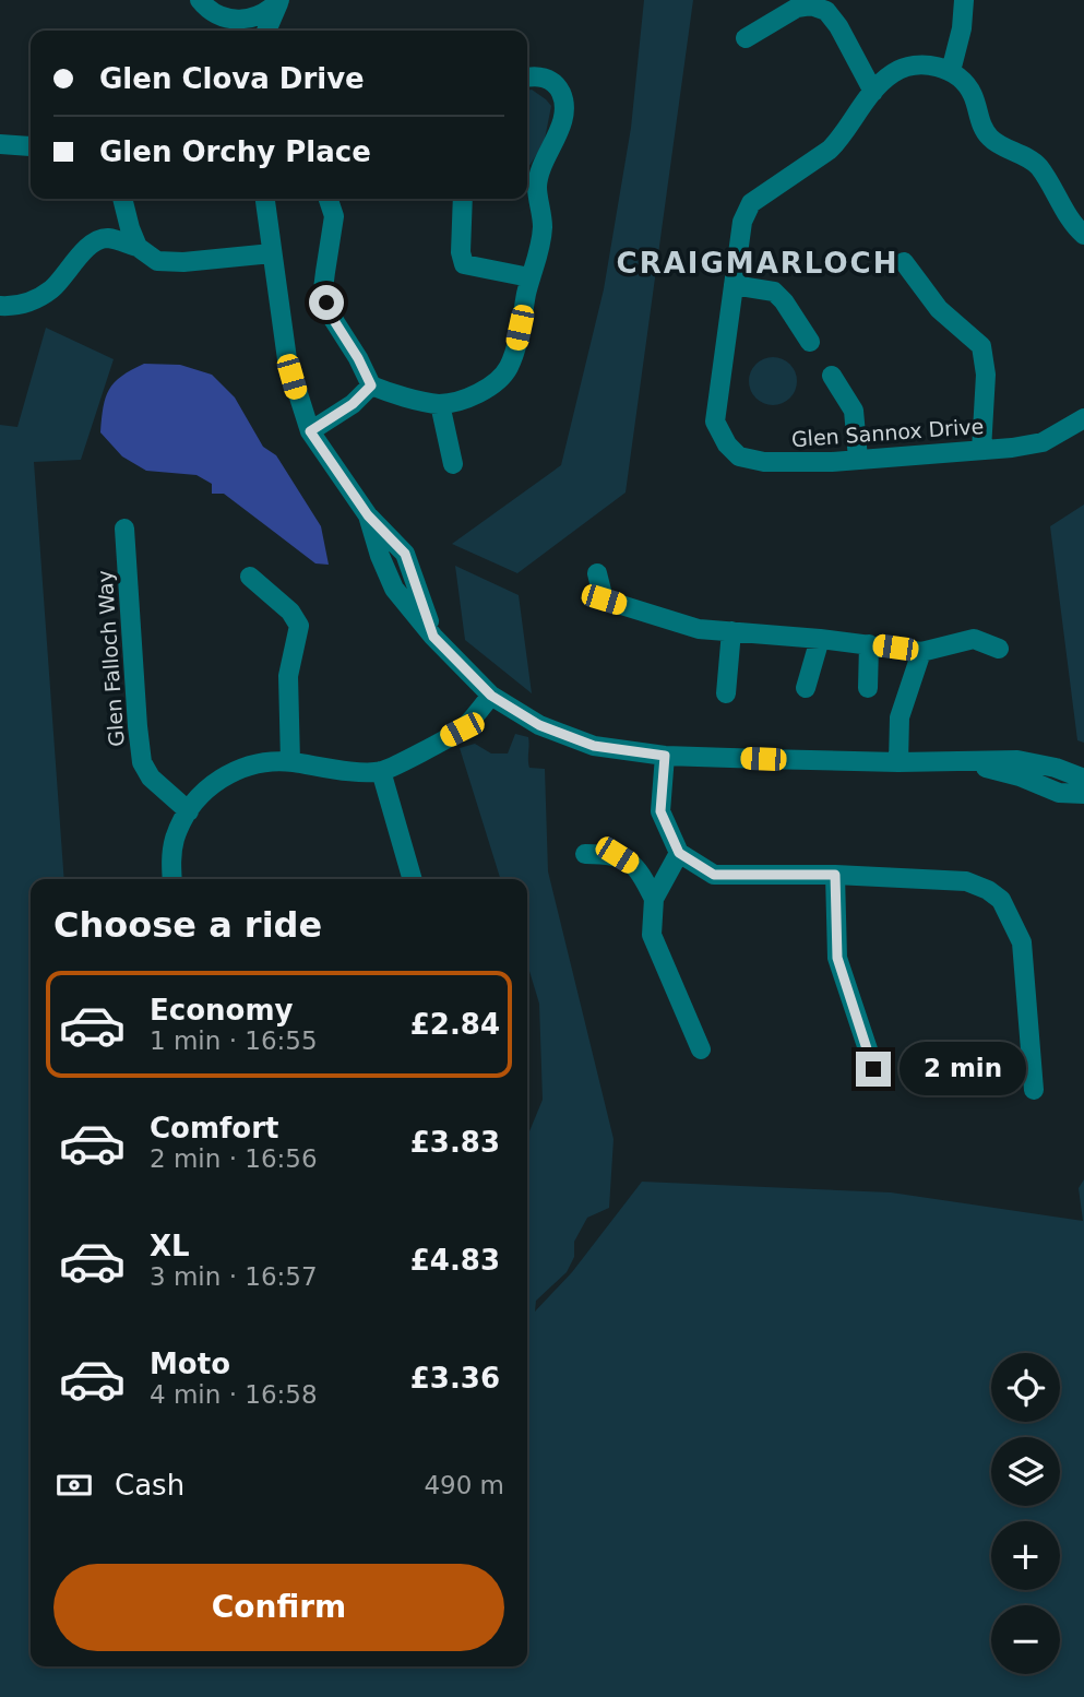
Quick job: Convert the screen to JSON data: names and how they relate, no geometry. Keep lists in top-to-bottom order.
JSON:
{
  "streets": {
    "street": ["Glen Sannox Drive", "Glen Falloch Way"]
  },
  "districts": ["CRAIGMARLOCH"],
  "page": {
    "banner": ["Glen Clova Drive", "Glen Orchy Place"],
    "heading": "Choose a ride",
    "list": [
      {
        "name": "Economy",
        "note": "1 min · 16:55",
        "value": "£2.84"
      },
      {
        "name": "Comfort",
        "note": "2 min · 16:56",
        "value": "£3.83"
      },
      {
        "name": "XL",
        "note": "3 min · 16:57",
        "value": "£4.83"
      },
      {
        "name": "Moto",
        "note": "4 min · 16:58",
        "value": "£3.36"
      }
    ],
    "bubble": "2 min",
    "map_buttons": ["+", "−"],
    "pay": ["Cash", "490 m"],
    "buttons": "Confirm"
  }
}
